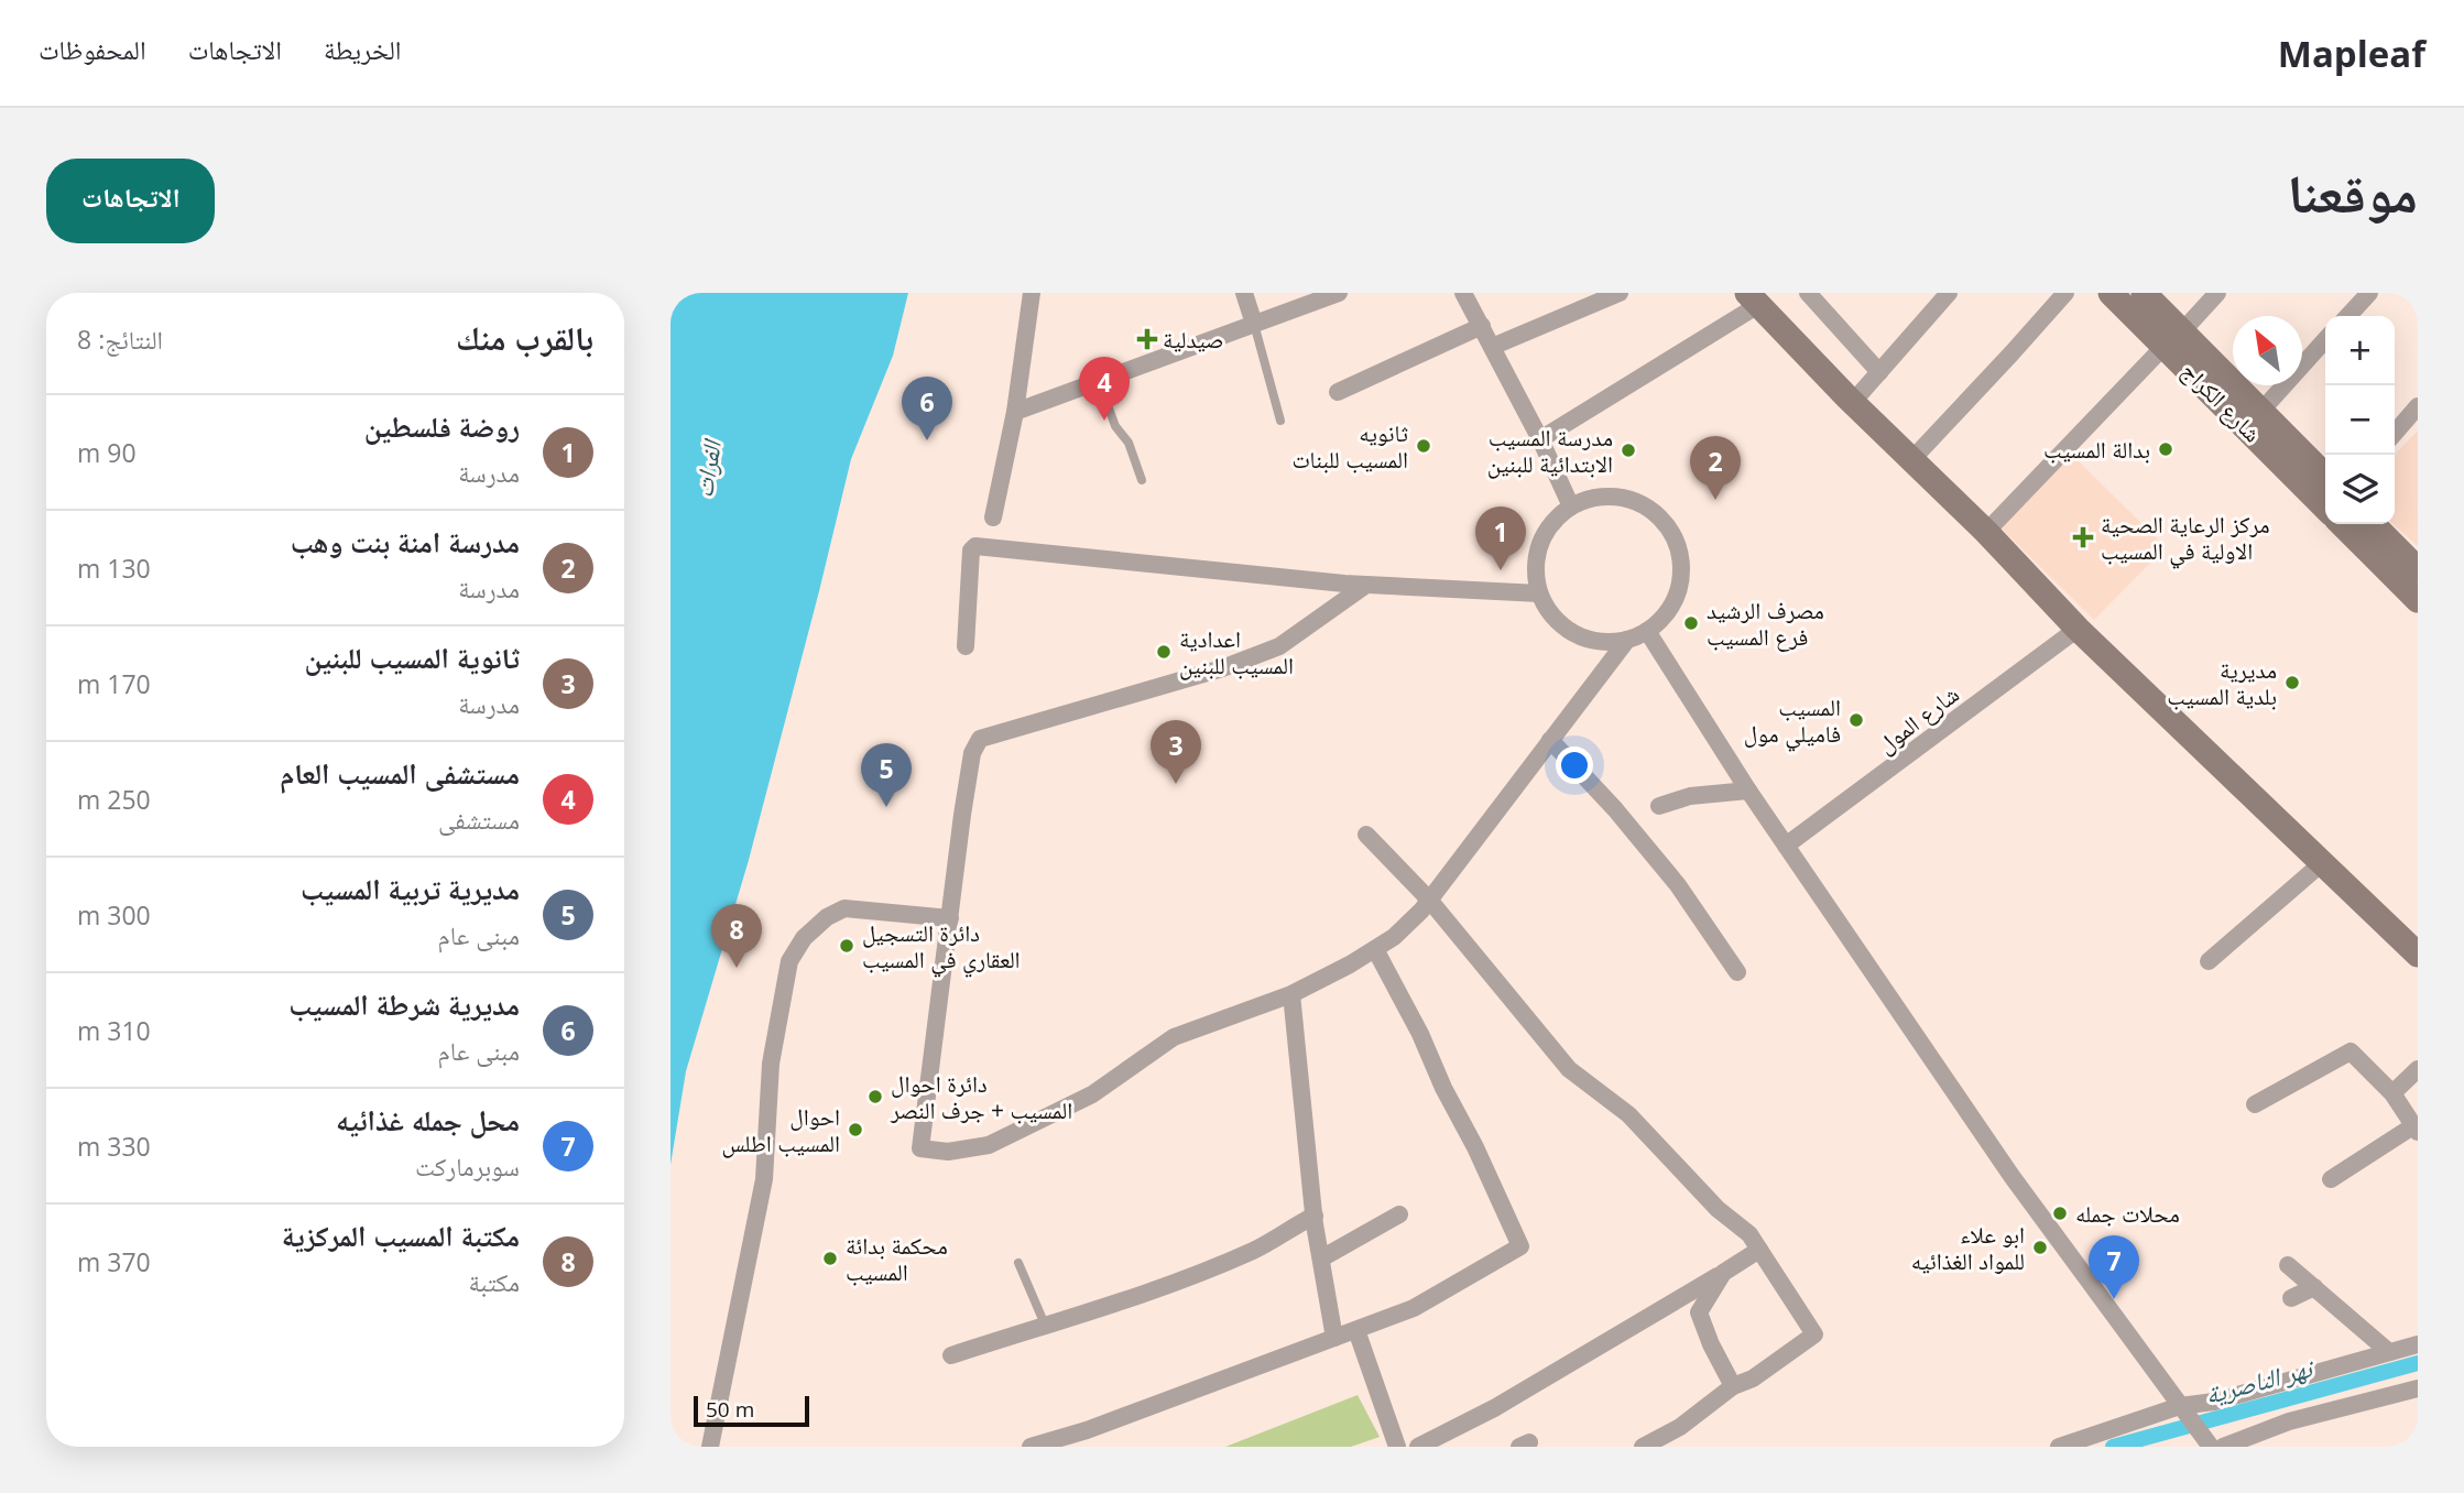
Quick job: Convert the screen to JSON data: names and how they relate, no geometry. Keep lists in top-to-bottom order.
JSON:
{
  "streets": {
    "street": ["شارع الكراج", "شارع المول"]
  },
  "water": ["الفرات", "نهر الناصرية"],
  "places": {
    "health": ["صيدلية", "مركز الرعاية الصحية الاولية في المسيب"],
    "other": [
      "ثانويه المسيب للبنات",
      "بدالة المسيب",
      "مدرسة المسيب الابتدائية للبنين",
      "مصرف الرشيد فرع المسيب",
      "اعدادية المسيب للبنين",
      "مديرية بلدية المسيب",
      "المسيب فاميلي مول",
      "دائرة التسجيل العقاري في المسيب",
      "دائرة احوال المسيب + جرف النصر",
      "احوال المسيب اطلس",
      "محلات جمله",
      "ابو علاء للمواد الغذائيه",
      "محكمة بدائة المسيب"
    ]
  },
  "scale_bar": "50 m",
  "north": "top left",
  "page": {
    "header": "Mapleaf",
    "nav": ["الخريطة", "الاتجاهات", "المحفوظات"],
    "title": "موقعنا",
    "buttons": "الاتجاهات",
    "heading": ["بالقرب منك", "النتائج: 8"],
    "map_buttons": ["+", "−"],
    "pins": [
      "4",
      "6",
      "2",
      "1",
      "3",
      "5",
      "8",
      "7"
    ],
    "list": [
      {
        "mark": "1",
        "name": "روضة فلسطين",
        "note": "مدرسة",
        "value": "90 m"
      },
      {
        "mark": "2",
        "name": "مدرسة امنة بنت وهب",
        "note": "مدرسة",
        "value": "130 m"
      },
      {
        "mark": "3",
        "name": "ثانوية المسيب للبنين",
        "note": "مدرسة",
        "value": "170 m"
      },
      {
        "mark": "4",
        "name": "مستشفى المسيب العام",
        "note": "مستشفى",
        "value": "250 m"
      },
      {
        "mark": "5",
        "name": "مديرية تربية المسيب",
        "note": "مبنى عام",
        "value": "300 m"
      },
      {
        "mark": "6",
        "name": "مديرية شرطة المسيب",
        "note": "مبنى عام",
        "value": "310 m"
      },
      {
        "mark": "7",
        "name": "محل جمله غذائيه",
        "note": "سوبرماركت",
        "value": "330 m"
      },
      {
        "mark": "8",
        "name": "مكتبة المسيب المركزية",
        "note": "مكتبة",
        "value": "370 m"
      }
    ],
    "scale": "50 m"
  }
}
